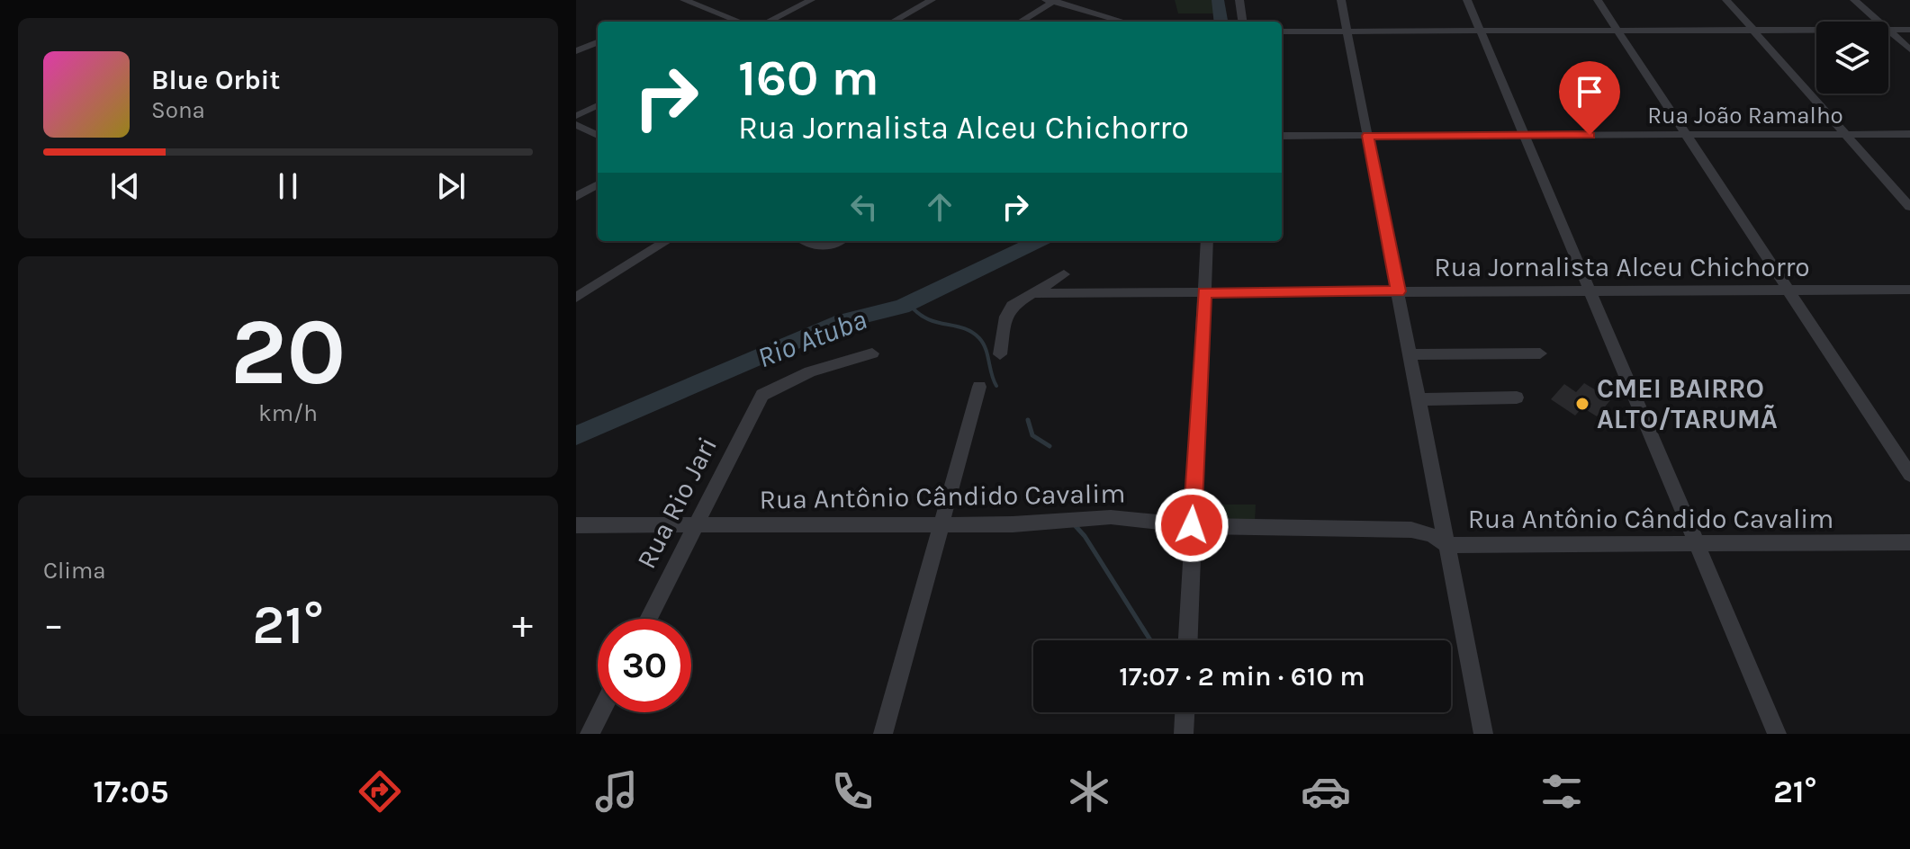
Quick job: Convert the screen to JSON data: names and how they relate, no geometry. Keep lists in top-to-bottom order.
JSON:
{
  "streets": {
    "street": [
      "Rua João Ramalho",
      "Rua Jornalista Alceu Chichorro",
      "Rua Antônio Cândido Cavalim",
      "Rua Rio Jari"
    ]
  },
  "crossings": [
    ["Rua Antônio Cândido Cavalim", "Rua Rio Jari"]
  ],
  "water": ["Rio Atuba"],
  "places": ["CMEI BAIRRO ALTO/TARUMÃ"],
  "page": {
    "turn": ["160 m", "Rua Jornalista Alceu Chichorro"],
    "song": ["Blue Orbit", "Sona"],
    "tile": [
      ["20", "km/h"],
      "Clima"
    ],
    "heat": ["−", "21°", "+"],
    "limit": "30",
    "trip": "17:07 · 2 min · 610 m",
    "tabs": ["17:05", "21°"]
  }
}
